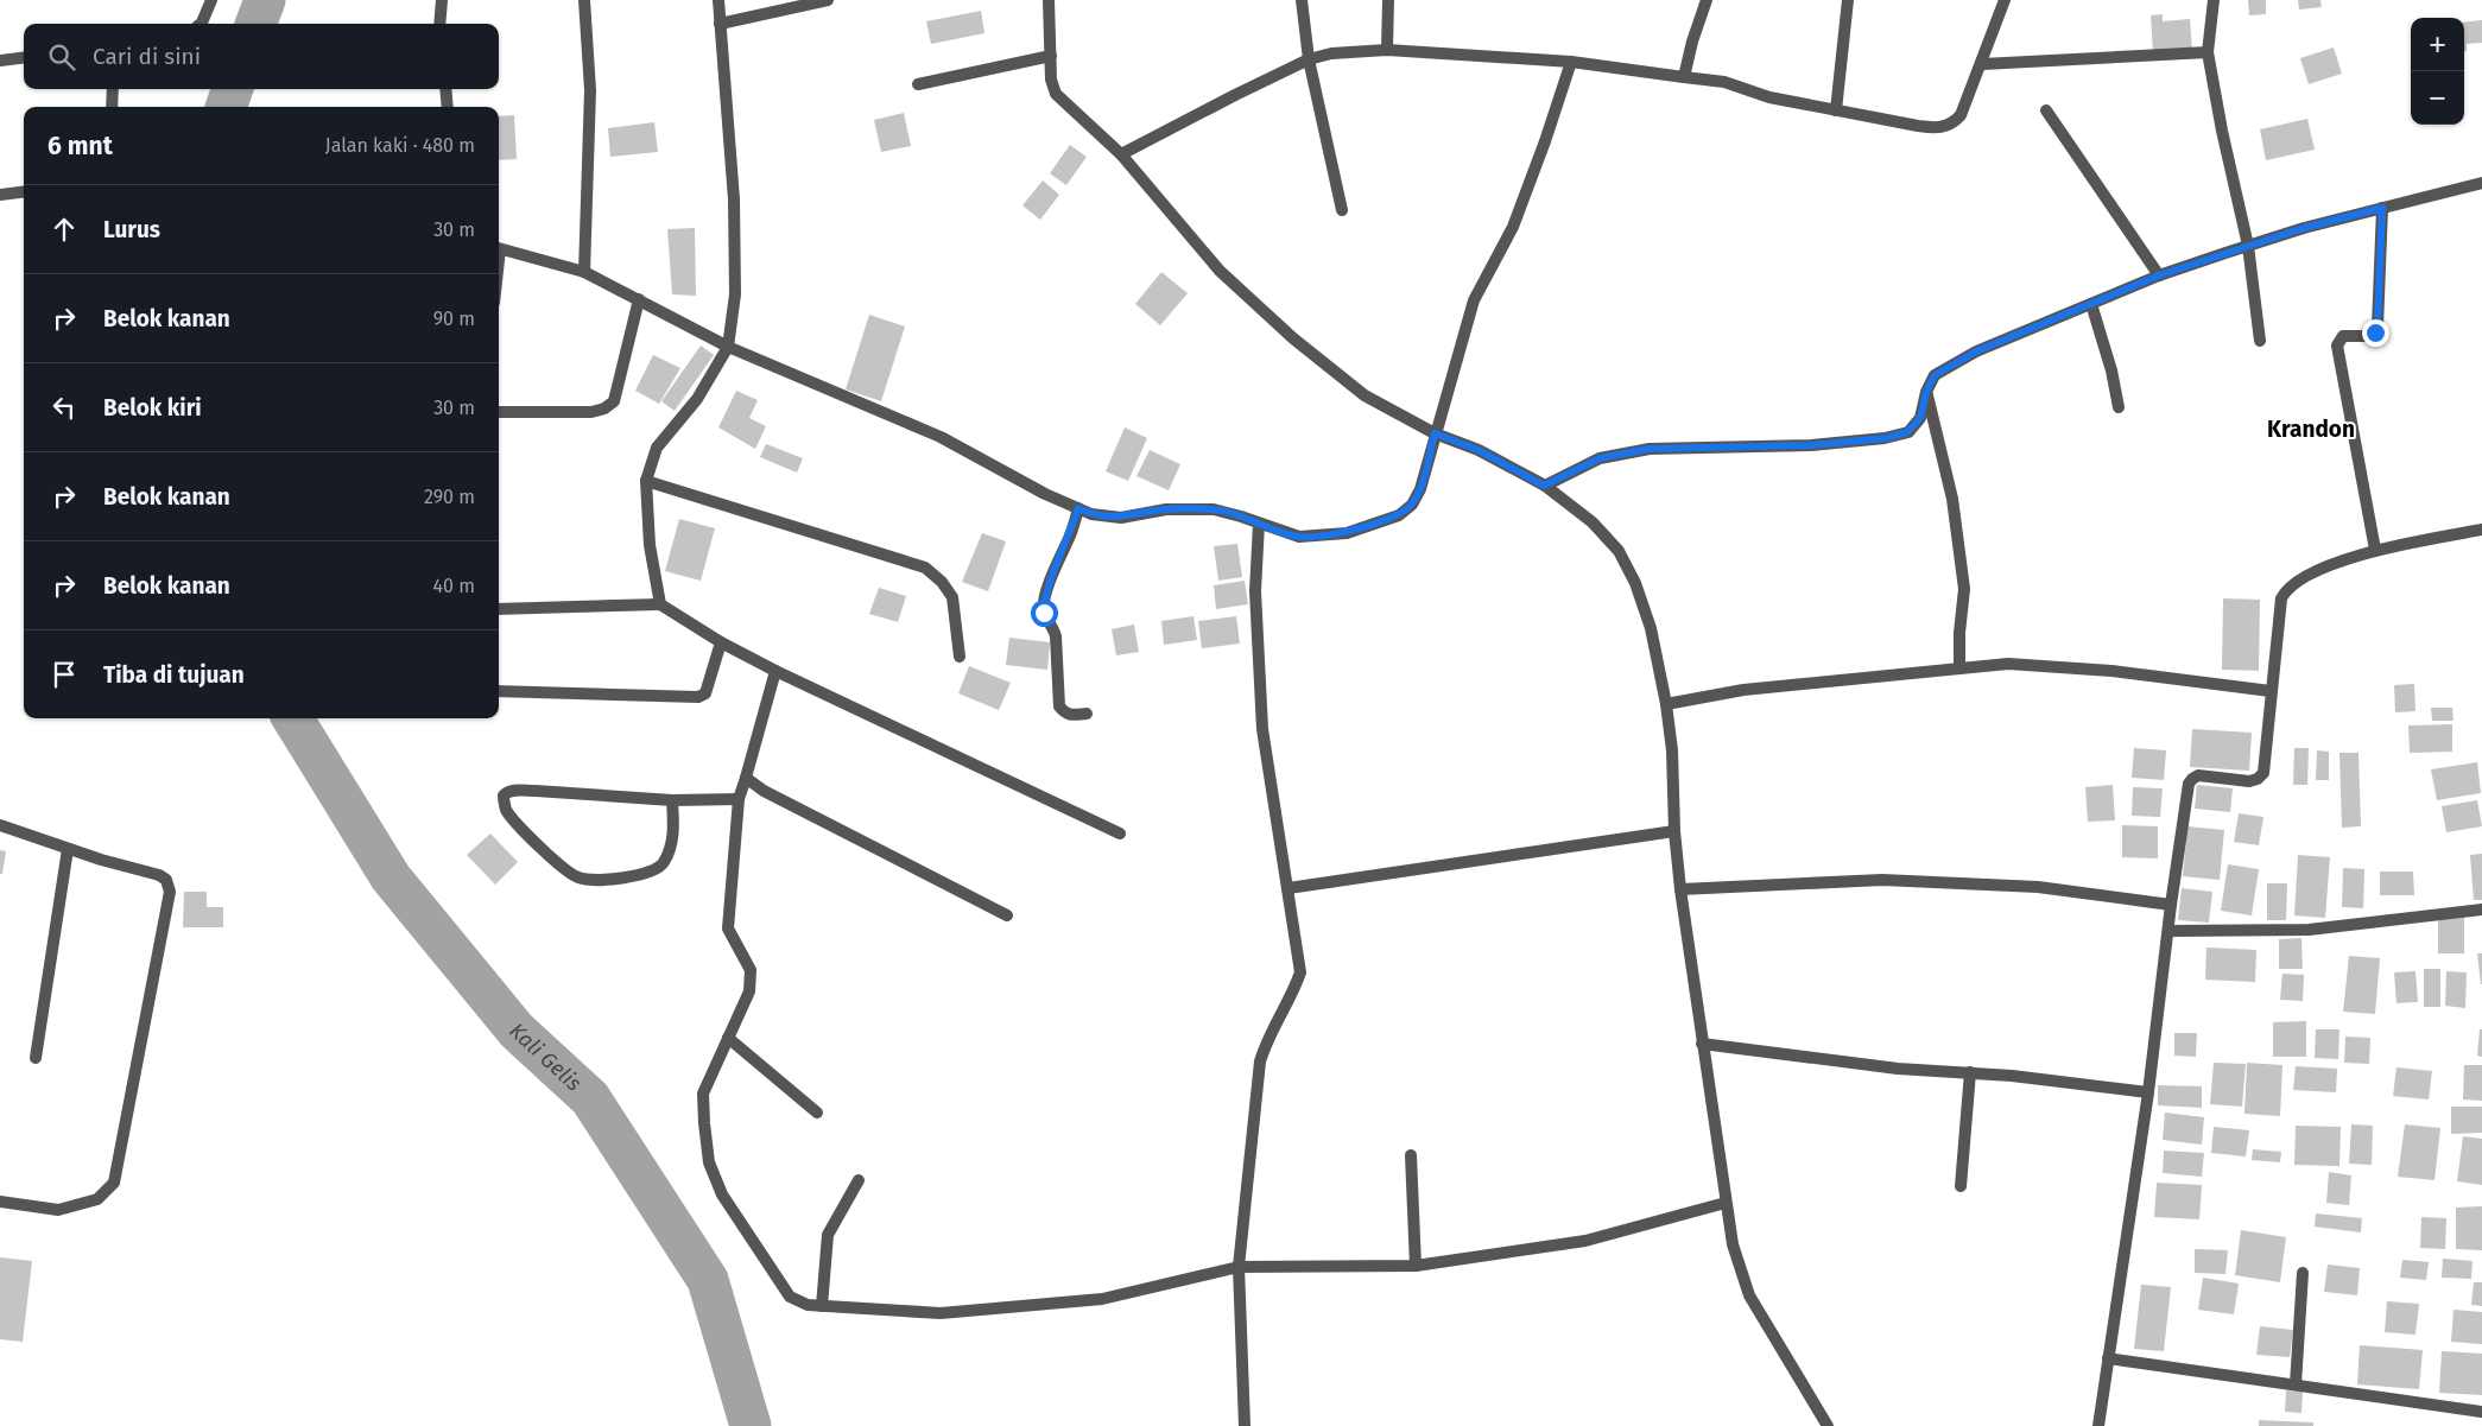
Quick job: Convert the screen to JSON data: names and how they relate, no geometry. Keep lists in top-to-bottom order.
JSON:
{
  "districts": ["Krandon"],
  "water": ["Kali Gelis"],
  "page": {
    "map_buttons": ["+", "−"],
    "search": "Cari di sini",
    "heading": ["6 mnt", "Jalan kaki · 480 m"],
    "list": [
      ["Lurus", "30 m"],
      ["Belok kanan", "90 m"],
      ["Belok kiri", "30 m"],
      ["Belok kanan", "290 m"],
      ["Belok kanan", "40 m"],
      "Tiba di tujuan"
    ]
  }
}
